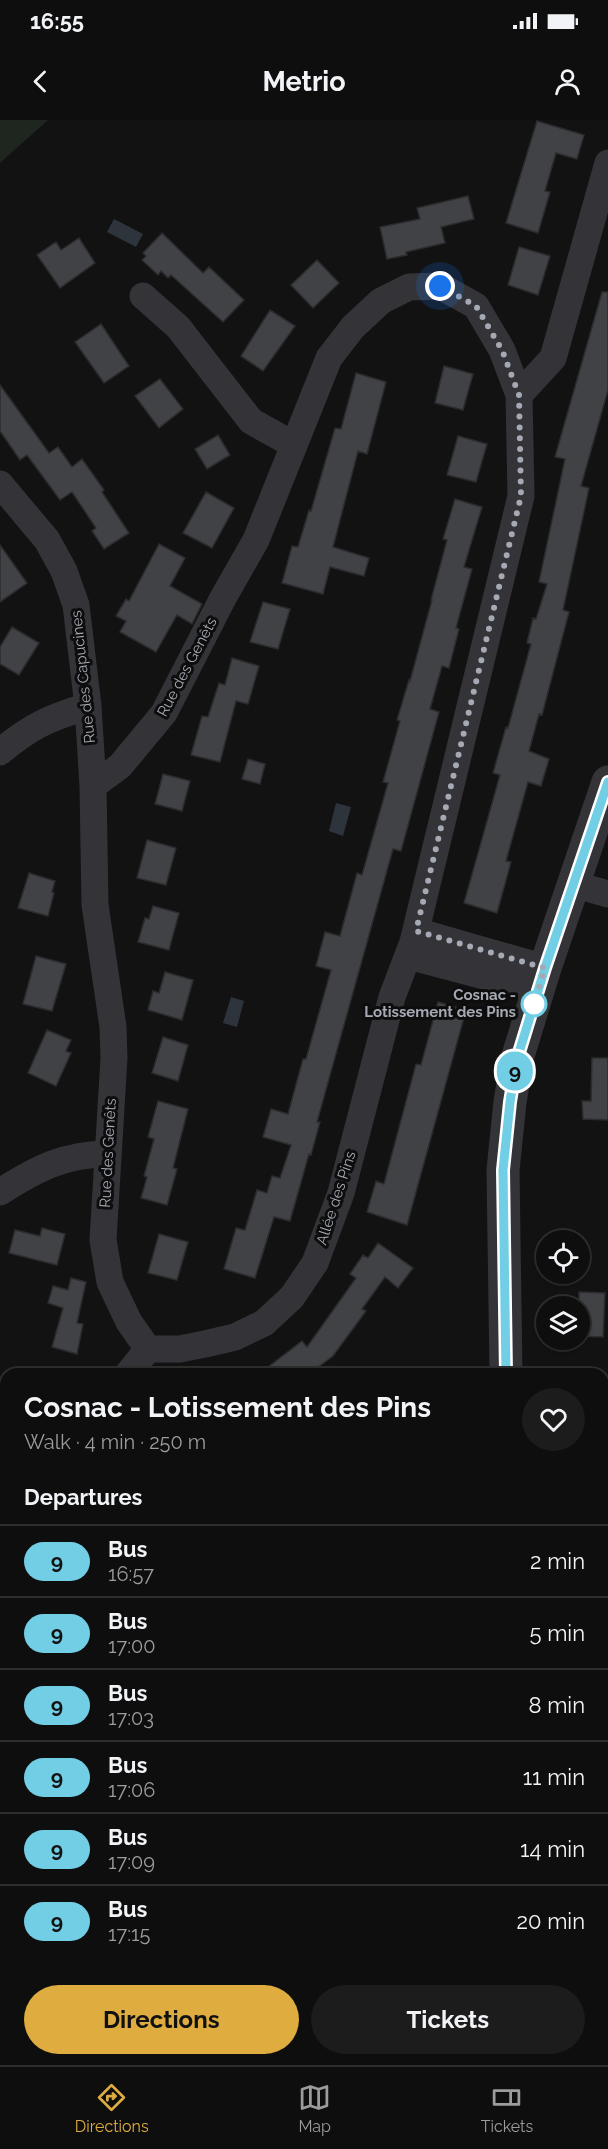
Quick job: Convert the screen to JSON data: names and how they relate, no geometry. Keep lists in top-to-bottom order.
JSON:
{
  "streets": {
    "street": ["Rue des Genêts", "Rue des Capucines", "Allée des Pins"]
  },
  "crossings": [
    ["Rue des Genêts", "Rue des Capucines"],
    ["Rue des Genêts", "Allée des Pins"]
  ],
  "places": ["Cosnac - Lotissement des Pins"],
  "lines": ["bus line 9"],
  "page": {
    "status": "16:55",
    "header": "Metrio",
    "on_map": "9",
    "heading": [
      ["Cosnac - Lotissement des Pins", "Walk · 4 min · 250 m"],
      "Departures"
    ],
    "list": [
      {
        "mark": "9",
        "name": "Bus",
        "note": "16:57",
        "value": "2 min"
      },
      {
        "mark": "9",
        "name": "Bus",
        "note": "17:00",
        "value": "5 min"
      },
      {
        "mark": "9",
        "name": "Bus",
        "note": "17:03",
        "value": "8 min"
      },
      {
        "mark": "9",
        "name": "Bus",
        "note": "17:06",
        "value": "11 min"
      },
      {
        "mark": "9",
        "name": "Bus",
        "note": "17:09",
        "value": "14 min"
      },
      {
        "mark": "9",
        "name": "Bus",
        "note": "17:15",
        "value": "20 min"
      }
    ],
    "buttons": ["Directions", "Tickets"],
    "tabs": ["Directions", "Map", "Tickets"]
  }
}
